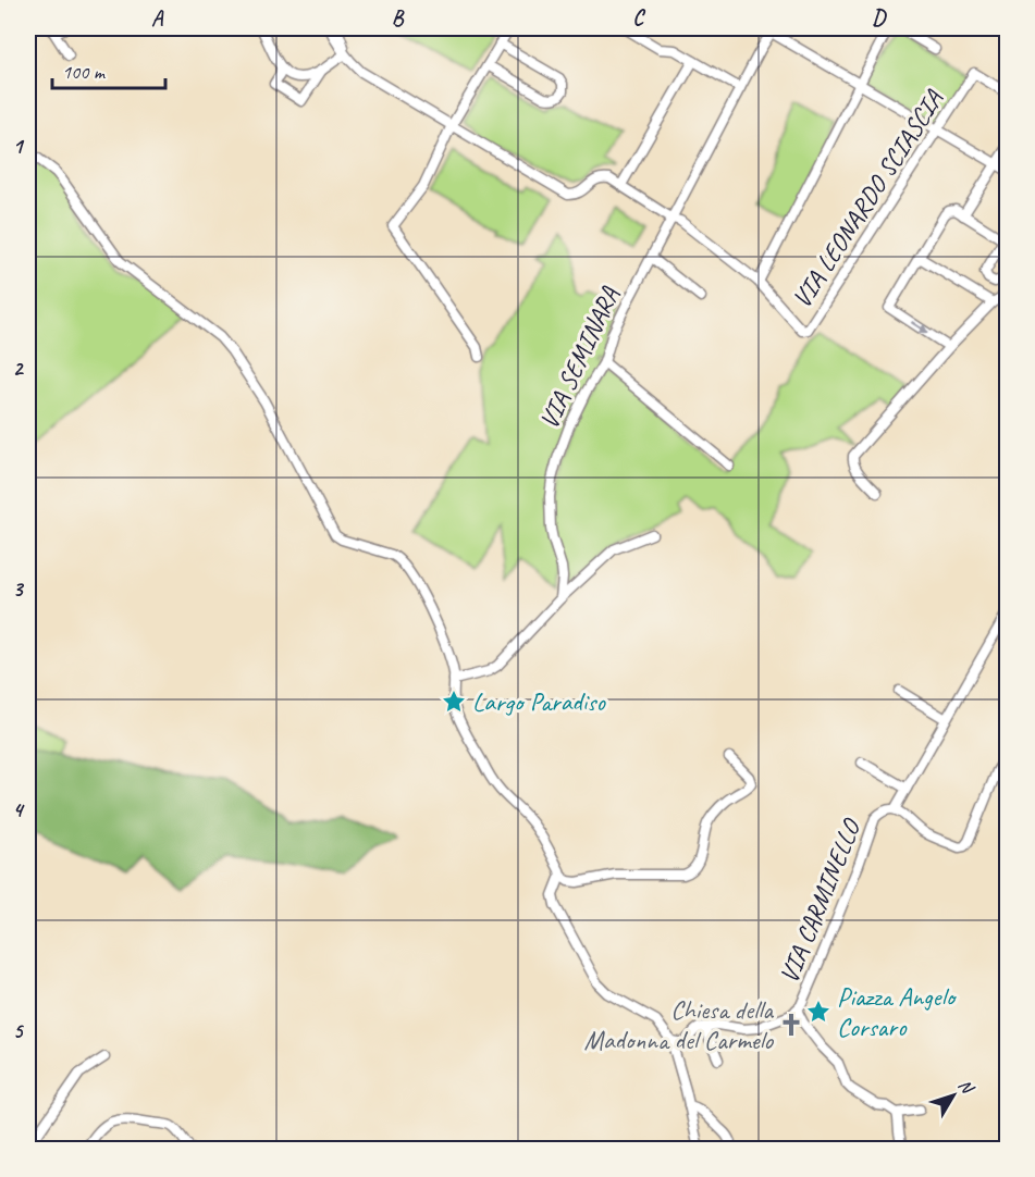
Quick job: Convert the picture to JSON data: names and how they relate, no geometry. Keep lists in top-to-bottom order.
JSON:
{
  "streets": {
    "street": ["VIA LEONARDO SCIASCIA", "VIA SEMINARA", "VIA CARMINELLO"]
  },
  "crossings": [
    ["VIA LEONARDO SCIASCIA", "VIA SEMINARA"]
  ],
  "places": {
    "place": ["Largo Paradiso", "Piazza Angelo Corsaro"],
    "church": ["Chiesa della Madonna del Carmelo"]
  },
  "scale_bar": "100 m",
  "north": "top right",
  "grid": {
    "columns": [
      "A",
      "B",
      "C",
      "D"
    ],
    "rows": [
      "1",
      "2",
      "3",
      "4",
      "5"
    ]
  }
}
